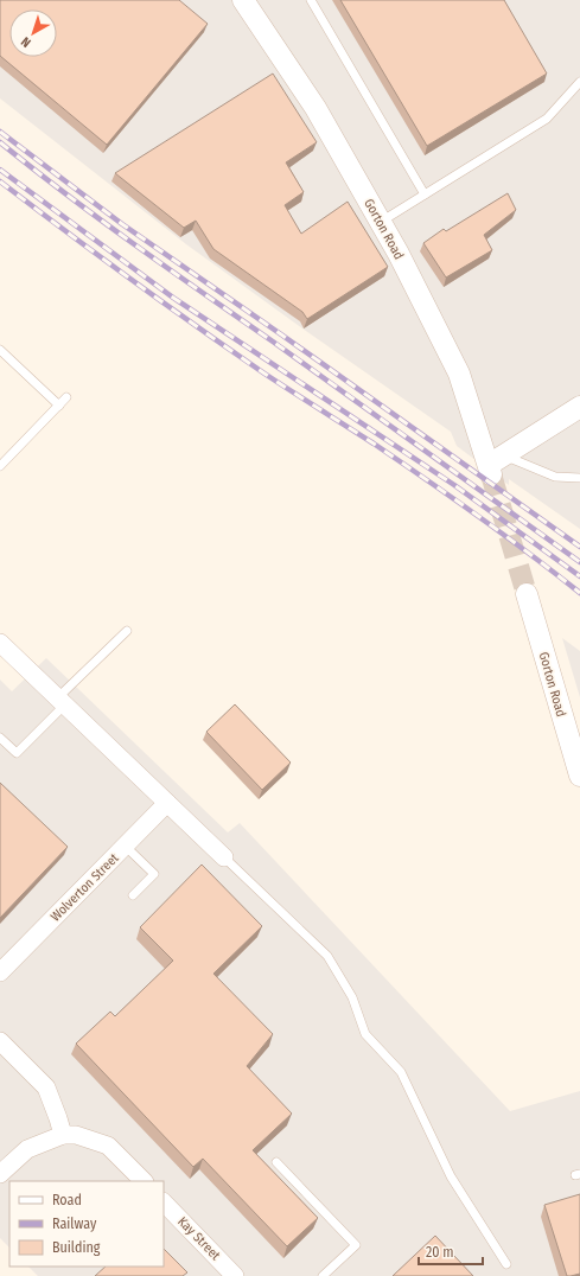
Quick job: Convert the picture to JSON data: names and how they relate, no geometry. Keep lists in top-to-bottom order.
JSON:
{
  "streets": {
    "street": ["Gorton Road", "Wolverton Street", "Kay Street"]
  },
  "legend": ["Road", "Railway", "Building"],
  "scale_bar": "20 m",
  "north": "bottom left"
}
